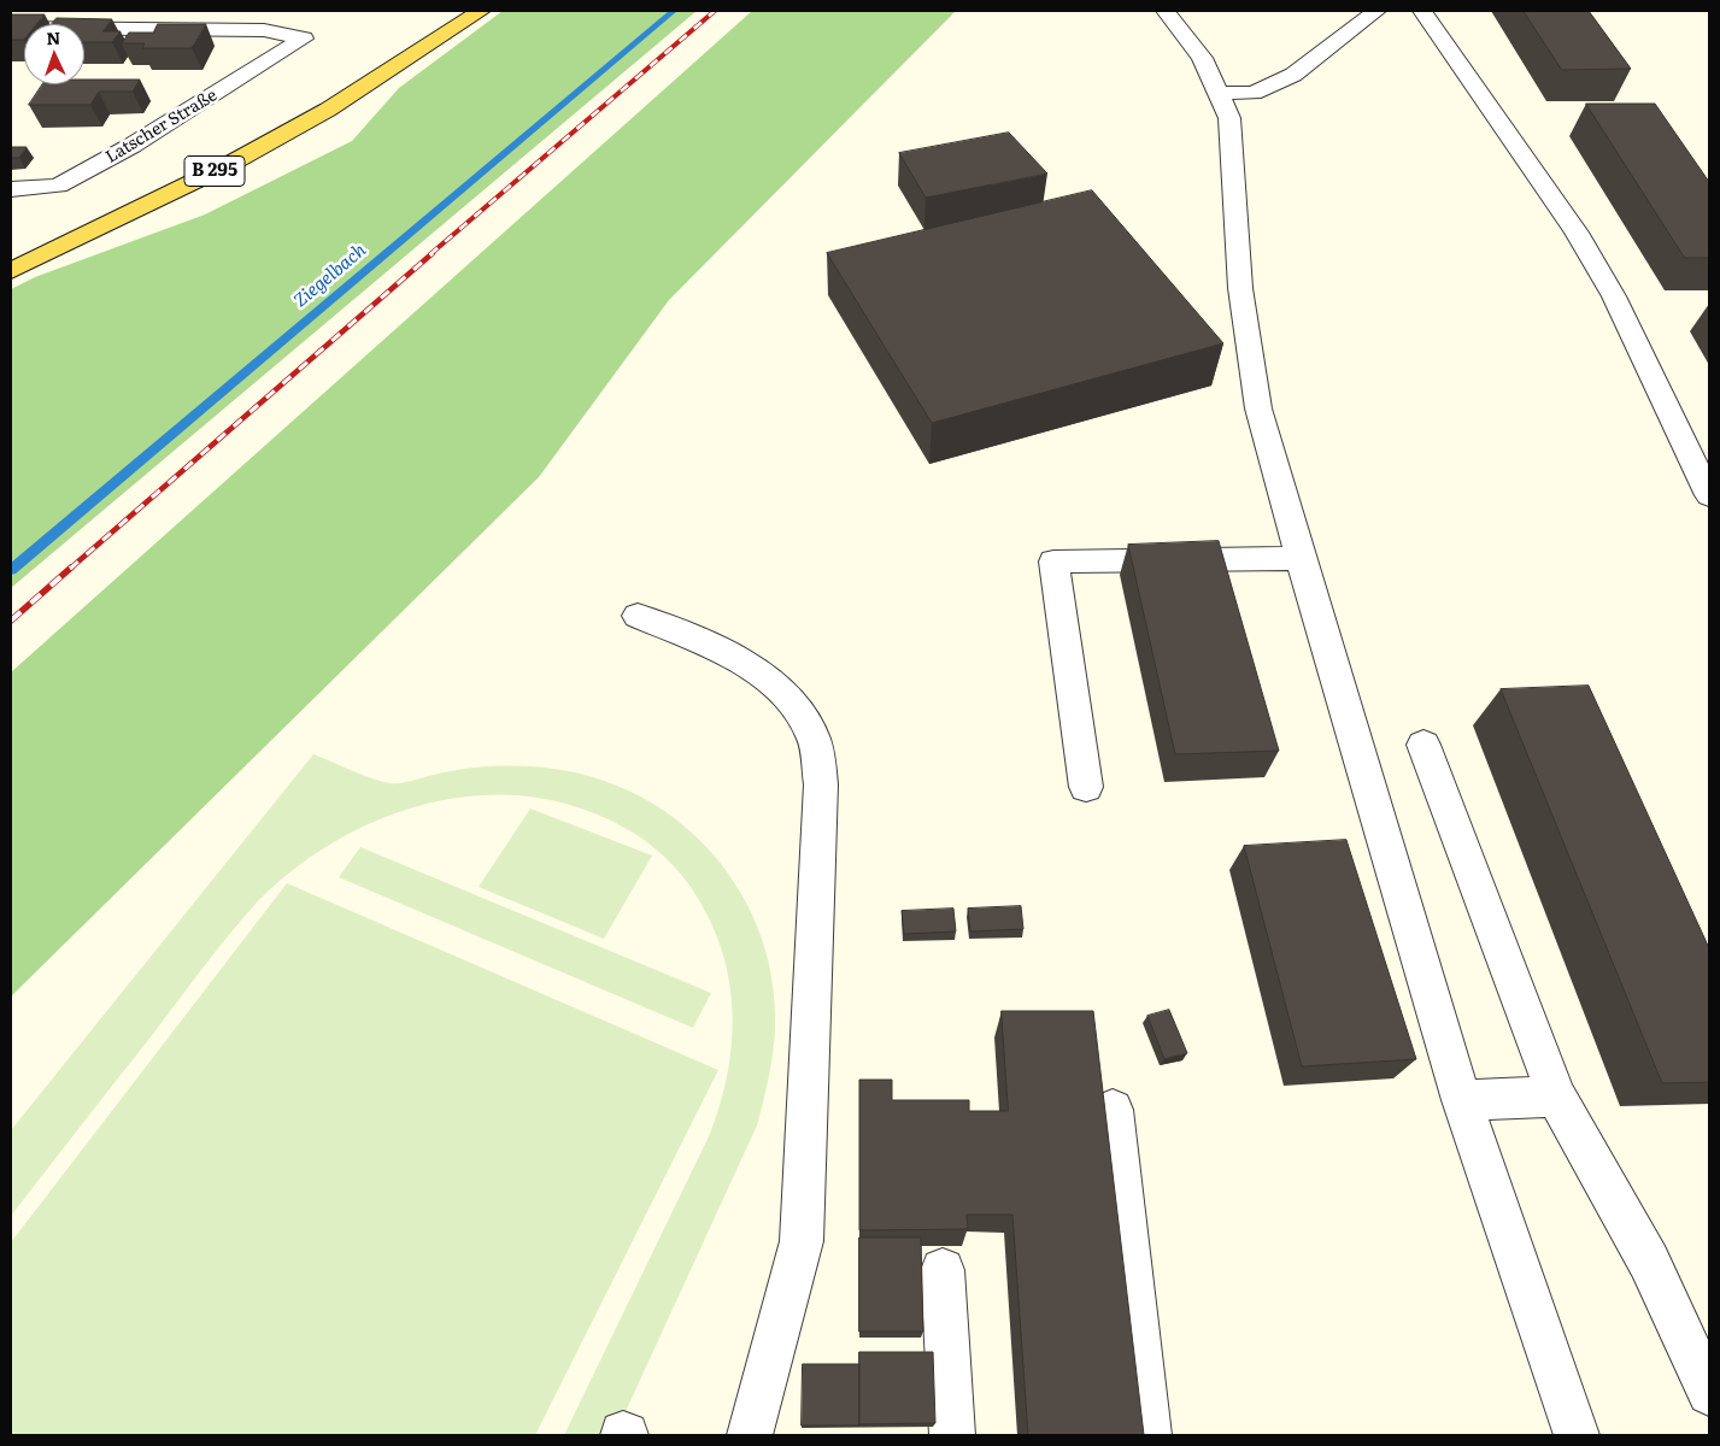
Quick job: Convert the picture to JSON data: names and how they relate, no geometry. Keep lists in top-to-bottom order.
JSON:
{
  "streets": {
    "main road": ["B 295"],
    "street": ["Latscher Straße"]
  },
  "water": ["Ziegelbach"],
  "north": "top"
}
